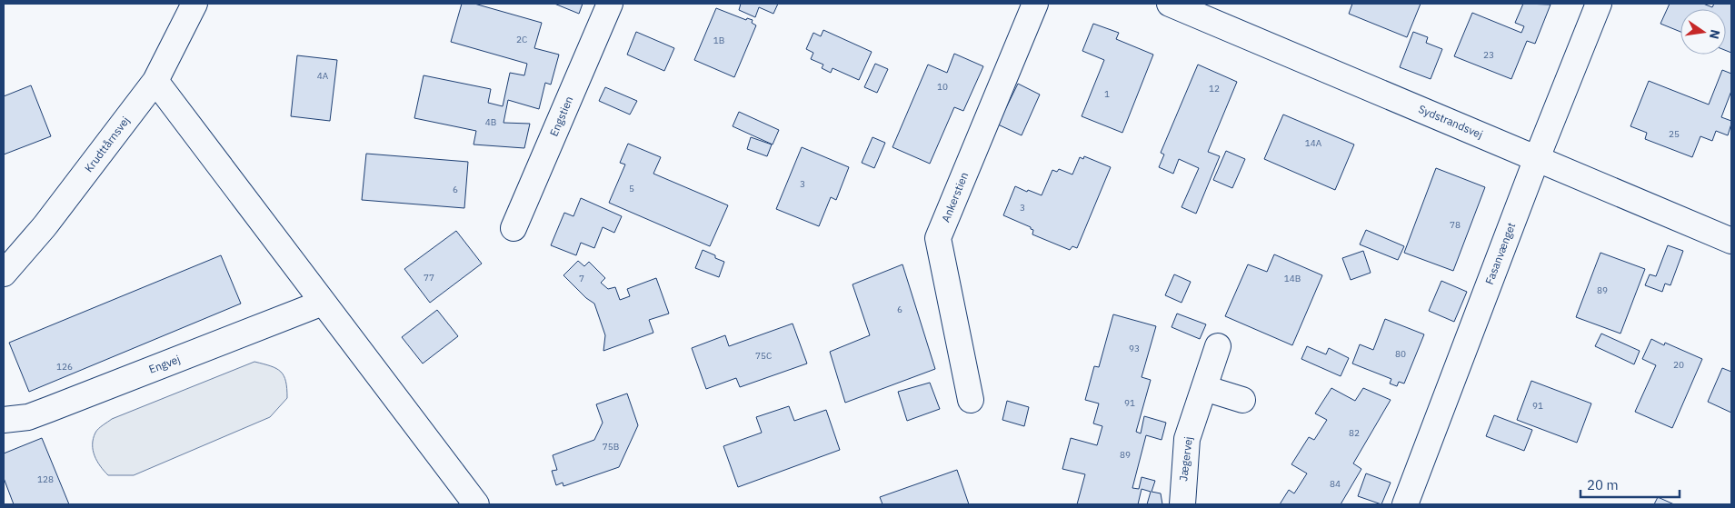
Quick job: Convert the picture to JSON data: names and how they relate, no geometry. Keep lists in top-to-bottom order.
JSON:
{
  "streets": {
    "street": [
      "Engstien",
      "Sydstrandsvej",
      "Krudttårnsvej",
      "Ankerstien",
      "Fasanvænget",
      "Engvej",
      "Jægervej"
    ]
  },
  "crossings": [
    ["Sydstrandsvej", "Fasanvænget"]
  ],
  "house_numbers": [
    "2C",
    "1B",
    "23",
    "4A",
    "10",
    "12",
    "1",
    "4B",
    "25",
    "14A",
    "3",
    "5",
    "6",
    "3",
    "78",
    "77",
    "7",
    "14B",
    "89",
    "6",
    "93",
    "80",
    "75C",
    "20",
    "126",
    "91",
    "91",
    "82",
    "75B",
    "89",
    "128",
    "84"
  ],
  "scale_bar": "20 m",
  "north": "right"
}
